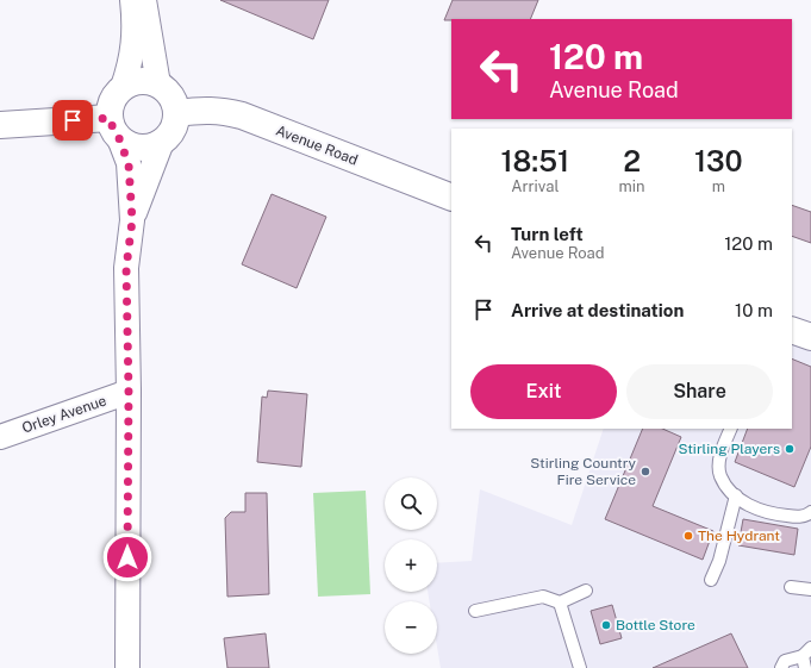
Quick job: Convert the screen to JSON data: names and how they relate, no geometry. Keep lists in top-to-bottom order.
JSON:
{
  "streets": {
    "street": ["Avenue Road", "Orley Avenue"]
  },
  "places": [
    "Stirling Players",
    "Stirling Country Fire Service",
    "The Hydrant",
    "Bottle Store"
  ],
  "page": {
    "turn": ["120 m", "Avenue Road"],
    "eta": [
      "18:51",
      "Arrival",
      "2",
      "min",
      "130",
      "m"
    ],
    "list": [
      {
        "name": "Turn left",
        "note": "Avenue Road",
        "value": "120 m"
      },
      {
        "name": "Arrive at destination",
        "value": "10 m"
      }
    ],
    "buttons": ["Exit", "Share"],
    "map_buttons": ["+", "−"]
  }
}
